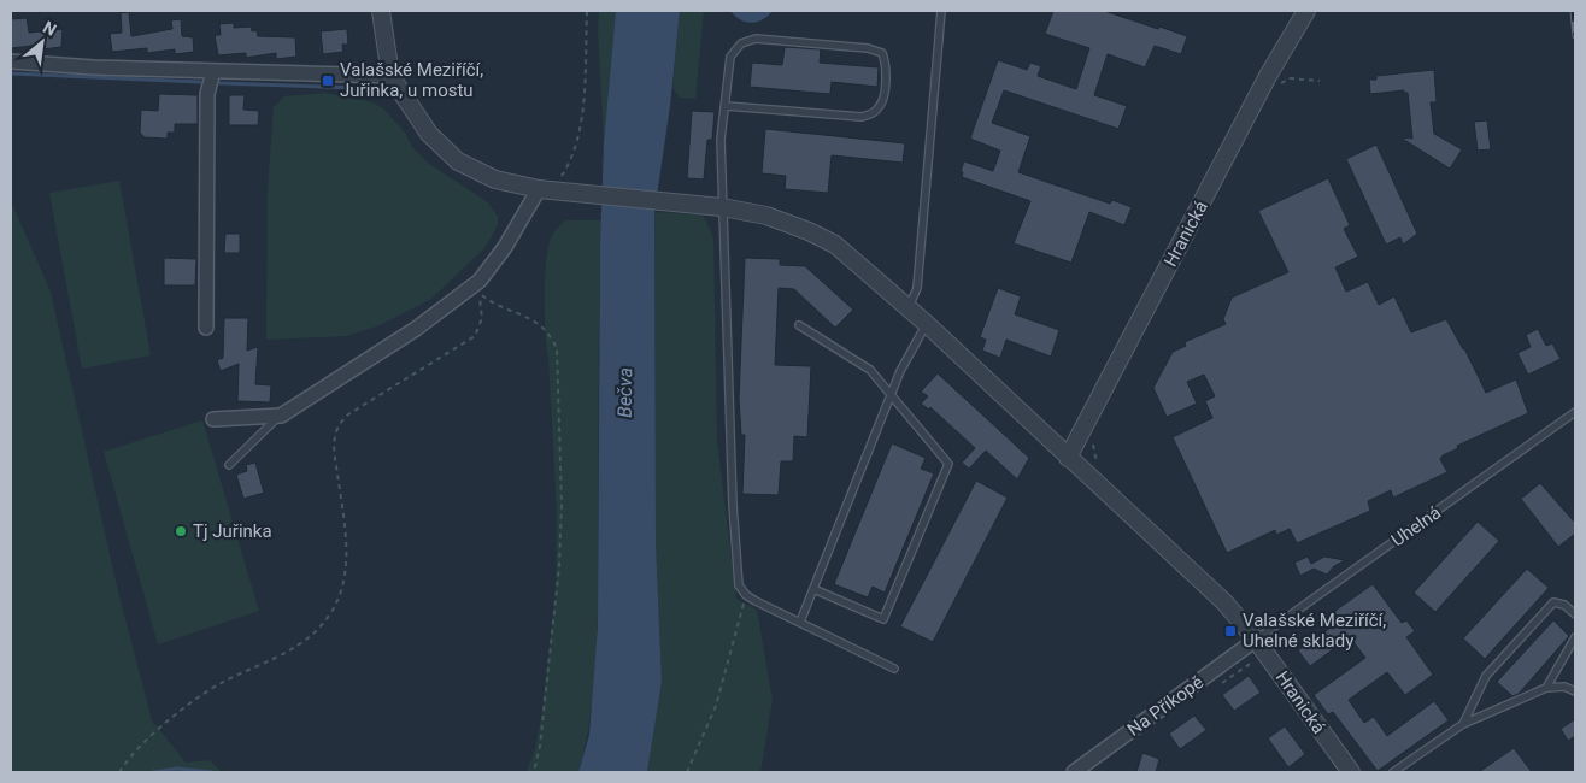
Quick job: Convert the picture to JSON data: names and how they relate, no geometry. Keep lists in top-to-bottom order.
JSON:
{
  "streets": {
    "street": ["Hranická", "Na Příkopě"],
    "lane": ["Uhelná"]
  },
  "crossings": [
    ["Hranická", "Uhelná"],
    ["Hranická", "Na Příkopě"],
    ["Uhelná", "Na Příkopě"]
  ],
  "water": ["Bečva"],
  "places": {
    "transit": ["Valašské Meziříčí, Juřinka, u mostu", "Valašské Meziříčí, Uhelné sklady"],
    "other": ["Tj Juřinka"]
  },
  "north": "top right"
}
